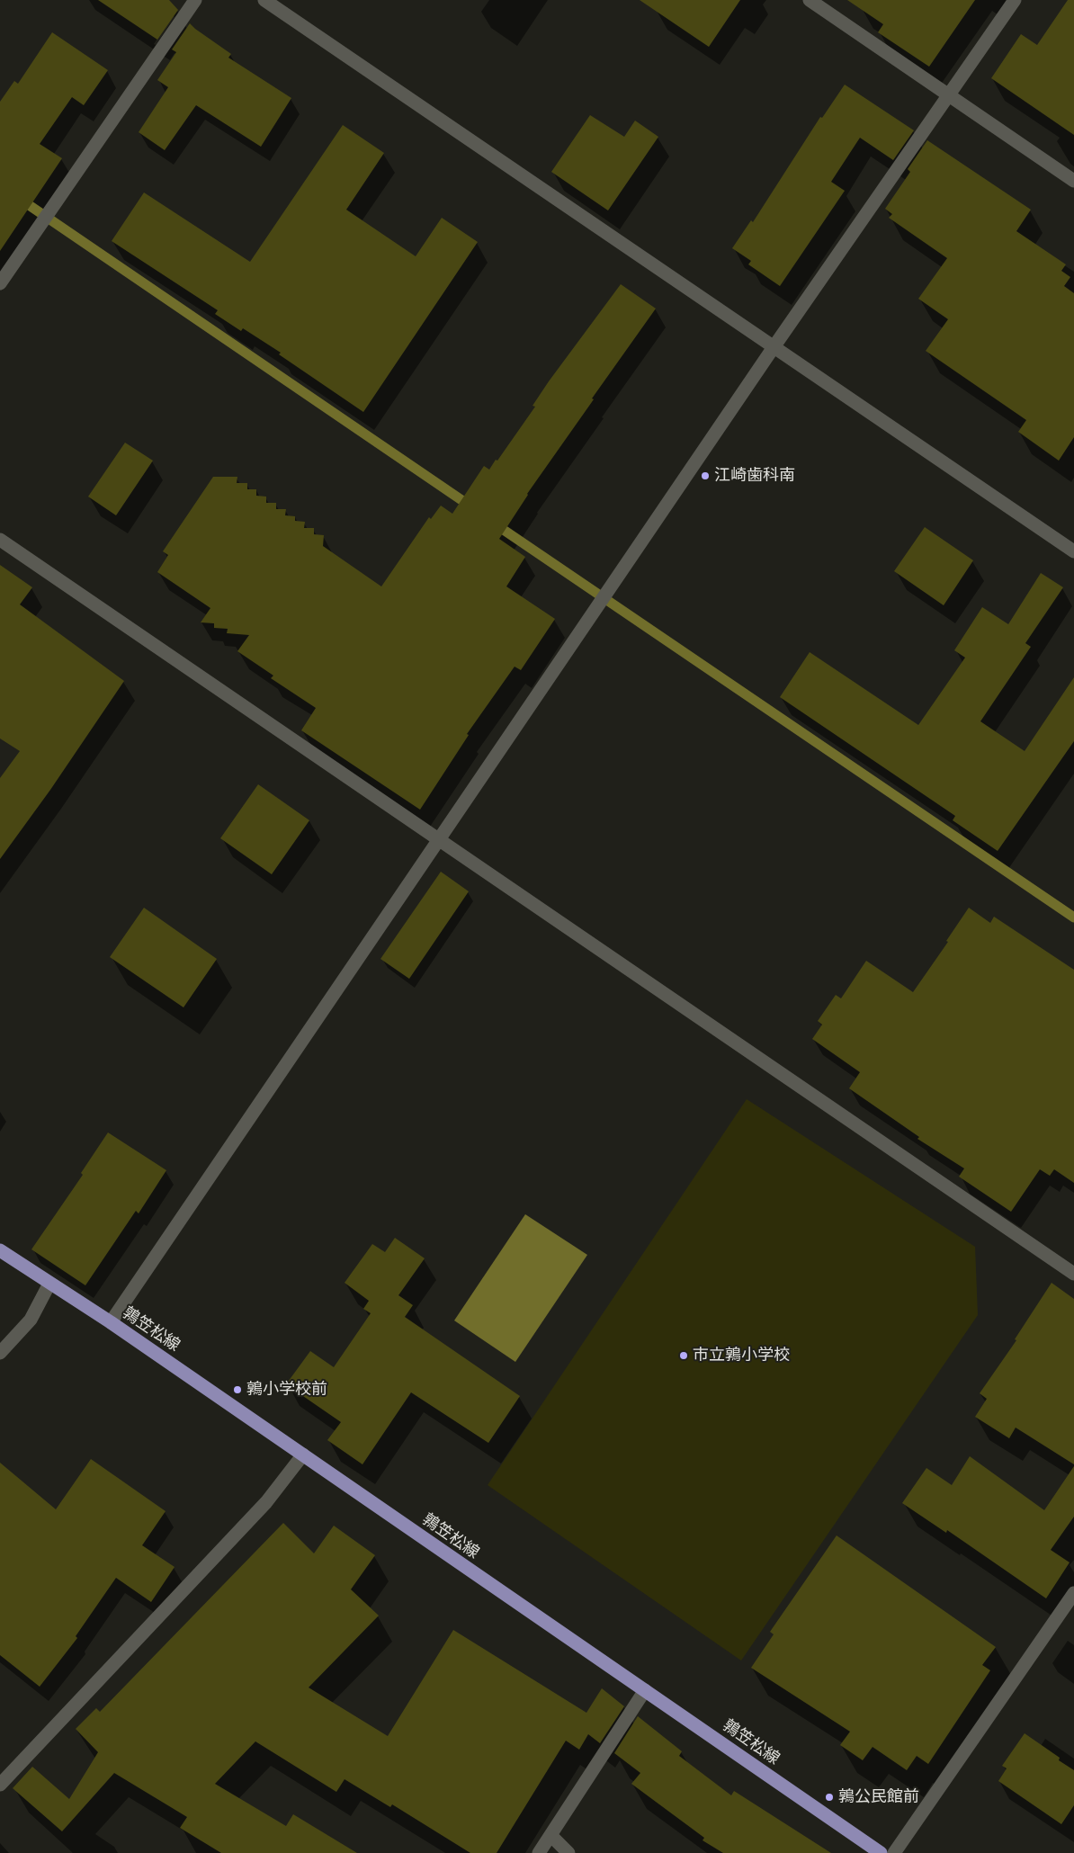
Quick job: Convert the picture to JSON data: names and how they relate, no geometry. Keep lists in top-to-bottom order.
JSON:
{
  "streets": {
    "main road": ["鶉笠松線"]
  },
  "places": [
    "江崎歯科南",
    "市立鶉小学校",
    "鶉小学校前",
    "鶉公民館前"
  ]
}
